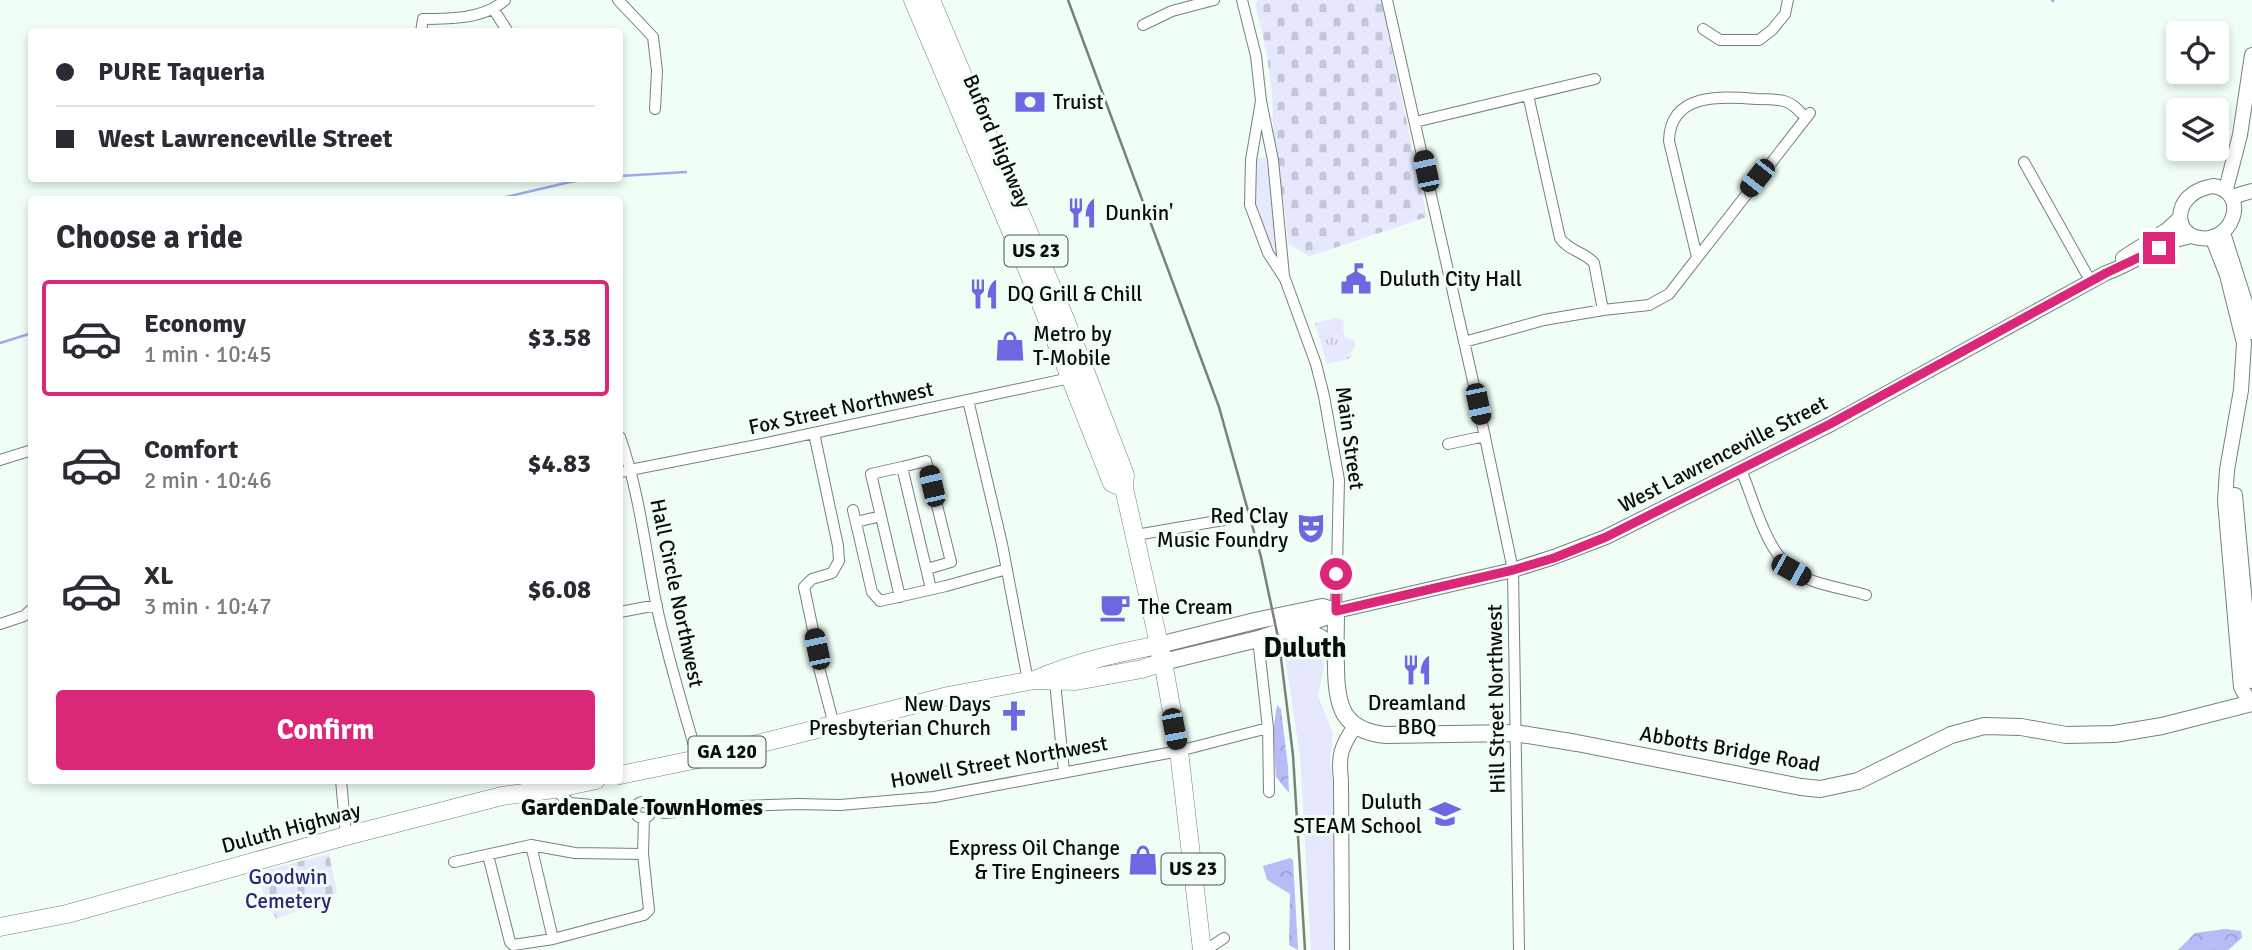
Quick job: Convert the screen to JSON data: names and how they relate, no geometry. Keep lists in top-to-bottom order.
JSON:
{
  "streets": {
    "main road": [
      "Buford Highway",
      "US 23",
      "Main Street",
      "West Lawrenceville Street",
      "Abbotts Bridge Road",
      "GA 120",
      "Duluth Highway"
    ],
    "street": [
      "Fox Street Northwest",
      "Hall Circle Northwest",
      "Hill Street Northwest",
      "Howell Street Northwest"
    ]
  },
  "crossings": [
    ["Buford Highway", "Fox Street Northwest"],
    ["Buford Highway", "West Lawrenceville Street"],
    ["Buford Highway", "GA 120"],
    ["Buford Highway", "Howell Street Northwest"],
    ["Fox Street Northwest", "Hall Circle Northwest"],
    ["Main Street", "West Lawrenceville Street"],
    ["Main Street", "Abbotts Bridge Road"],
    ["West Lawrenceville Street", "Hill Street Northwest"],
    ["West Lawrenceville Street", "GA 120"],
    ["Hall Circle Northwest", "GA 120"],
    ["Hill Street Northwest", "Abbotts Bridge Road"],
    ["Howell Street Northwest", "Duluth Highway"]
  ],
  "districts": ["Duluth", "GardenDale TownHomes"],
  "parks": ["Goodwin Cemetery"],
  "places": {
    "bank": ["Truist"],
    "restaurant": ["Dunkin'", "DQ Grill & Chill", "Dreamland BBQ"],
    "public building": ["Duluth City Hall"],
    "shop": ["Metro by T-Mobile", "Express Oil Change & Tire Engineers"],
    "theatre": ["Red Clay Music Foundry"],
    "cafe": ["The Cream"],
    "church": ["New Days Presbyterian Church"],
    "school or university": ["Duluth STEAM School"]
  },
  "page": {
    "banner": ["PURE Taqueria", "West Lawrenceville Street"],
    "heading": "Choose a ride",
    "list": [
      {
        "name": "Economy",
        "note": "1 min · 10:45",
        "value": "$3.58"
      },
      {
        "name": "Comfort",
        "note": "2 min · 10:46",
        "value": "$4.83"
      },
      {
        "name": "XL",
        "note": "3 min · 10:47",
        "value": "$6.08"
      }
    ],
    "buttons": "Confirm"
  }
}
